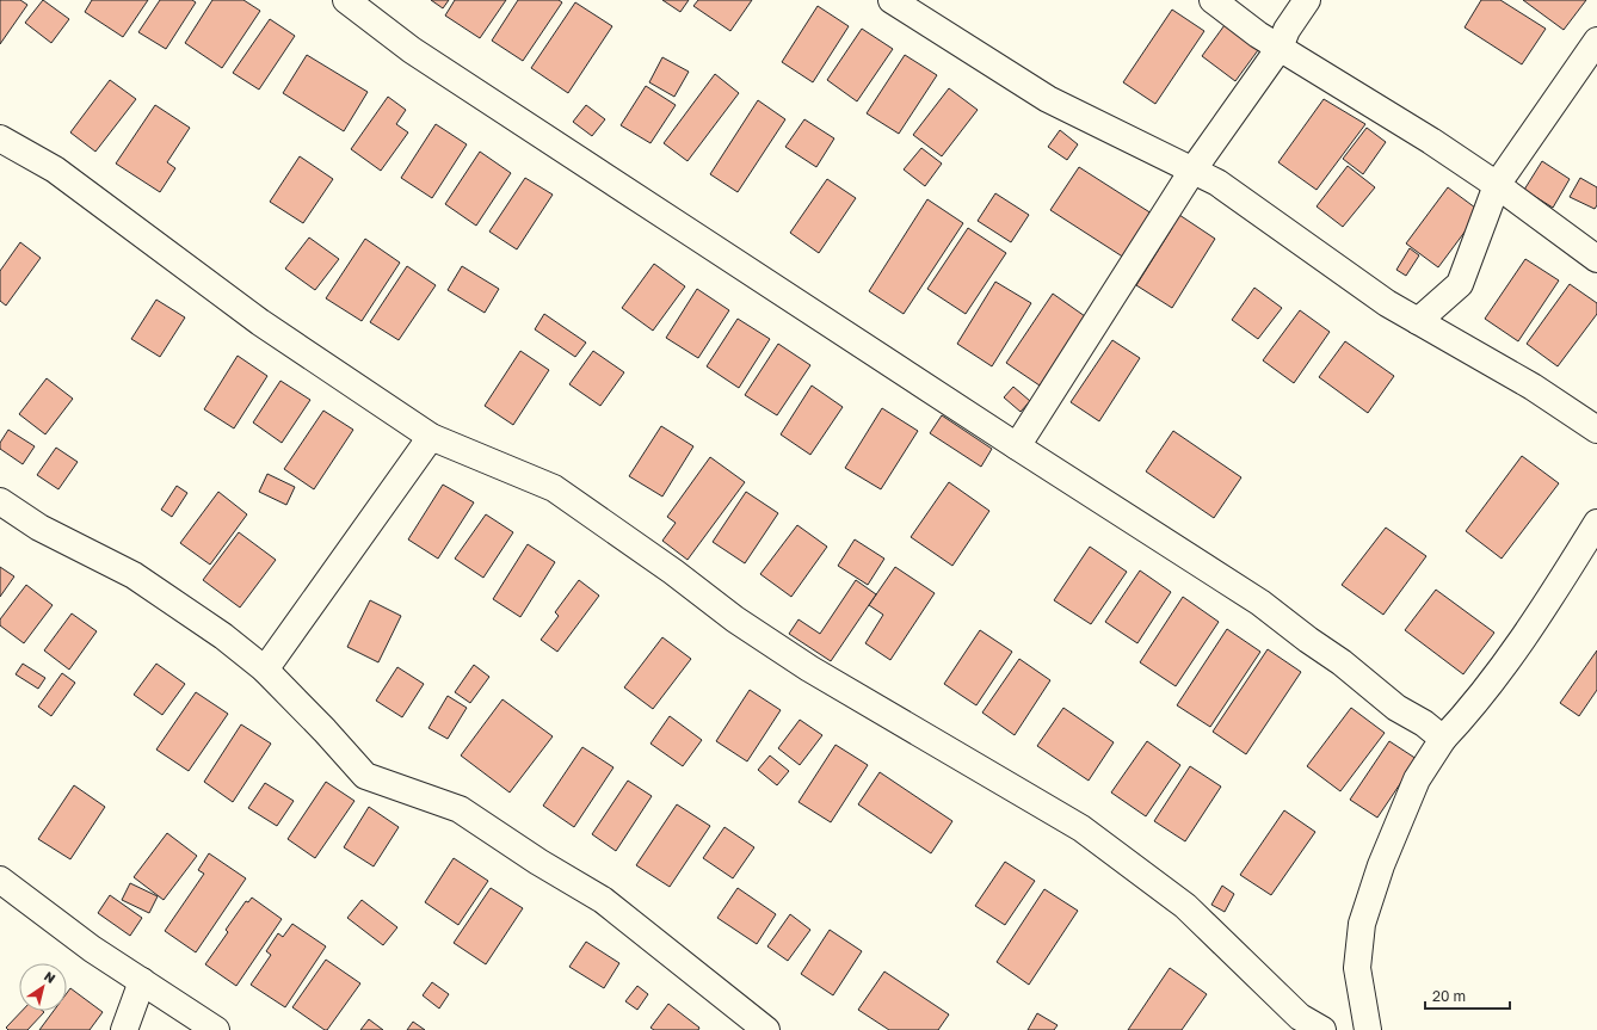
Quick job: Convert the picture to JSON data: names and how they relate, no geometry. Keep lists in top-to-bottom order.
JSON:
{
  "scale_bar": "20 m",
  "north": "top right"
}
